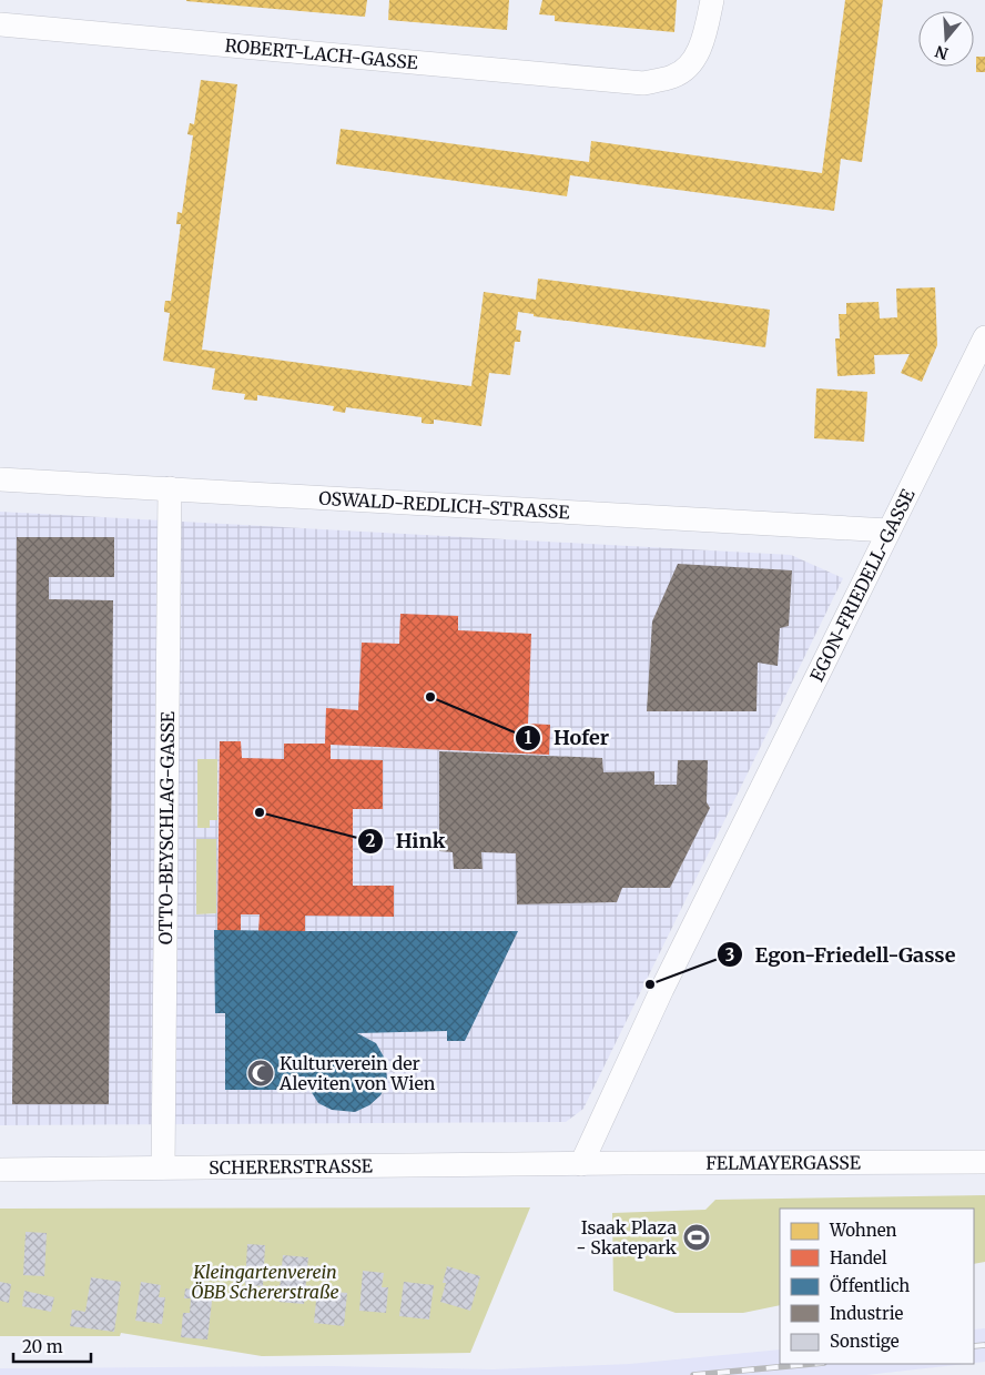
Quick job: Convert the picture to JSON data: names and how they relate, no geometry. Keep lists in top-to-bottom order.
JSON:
{
  "streets": {
    "street": [
      "ROBERT-LACH-GASSE",
      "OSWALD-REDLICH-STRASSE",
      "EGON-FRIEDELL-GASSE",
      "OTTO-BEYSCHLAG-GASSE",
      "FELMAYERGASSE",
      "SCHERERSTRASSE"
    ]
  },
  "crossings": [
    ["OSWALD-REDLICH-STRASSE", "EGON-FRIEDELL-GASSE"],
    ["OSWALD-REDLICH-STRASSE", "OTTO-BEYSCHLAG-GASSE"],
    ["EGON-FRIEDELL-GASSE", "FELMAYERGASSE"],
    ["EGON-FRIEDELL-GASSE", "SCHERERSTRASSE"],
    ["OTTO-BEYSCHLAG-GASSE", "SCHERERSTRASSE"],
    ["FELMAYERGASSE", "SCHERERSTRASSE"]
  ],
  "parks": ["Kleingartenverein ÖBB Schererstraße"],
  "places": {
    "other": ["Hofer", "Hink", "Egon-Friedell-Gasse"],
    "mosque": ["Kulturverein der Aleviten von Wien"],
    "sports": ["Isaak Plaza - Skatepark"]
  },
  "legend": [
    "Wohnen",
    "Handel",
    "Öffentlich",
    "Industrie",
    "Sonstige"
  ],
  "scale_bar": "20 m",
  "north": "bottom"
}
